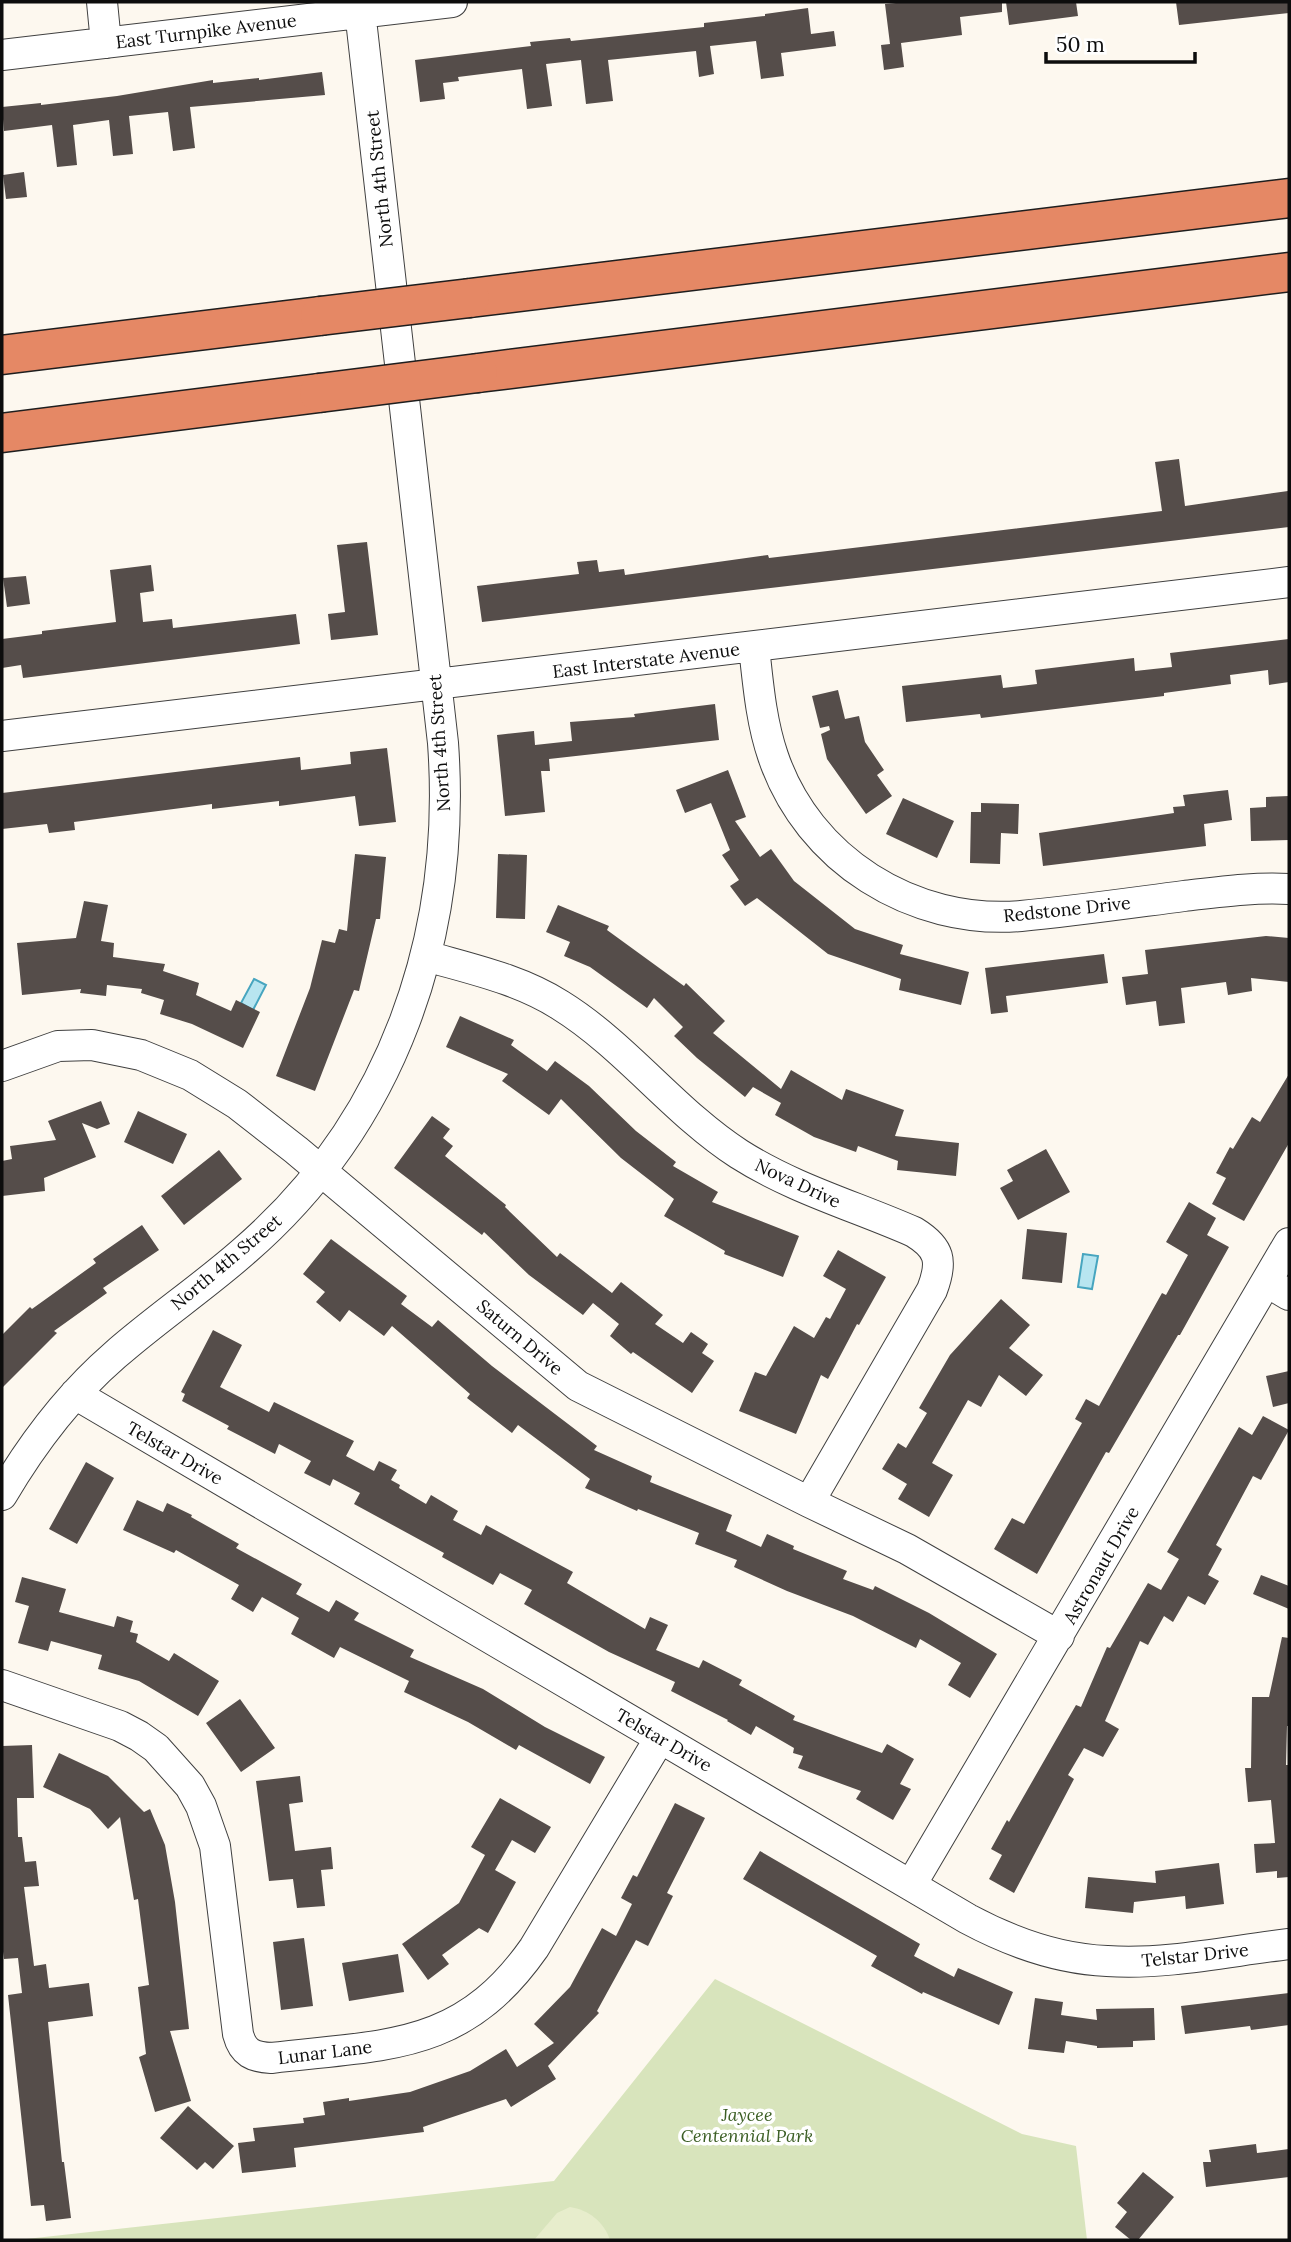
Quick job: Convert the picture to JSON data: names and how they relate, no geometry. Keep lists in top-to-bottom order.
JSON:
{
  "streets": {
    "street": [
      "East Turnpike Avenue",
      "North 4th Street",
      "East Interstate Avenue",
      "Redstone Drive",
      "Nova Drive",
      "Saturn Drive",
      "Telstar Drive",
      "Astronaut Drive",
      "Lunar Lane"
    ]
  },
  "crossings": [
    ["East Turnpike Avenue", "North 4th Street"],
    ["North 4th Street", "East Interstate Avenue"],
    ["North 4th Street", "Nova Drive"],
    ["North 4th Street", "Saturn Drive"],
    ["North 4th Street", "Telstar Drive"],
    ["East Interstate Avenue", "Redstone Drive"],
    ["Nova Drive", "Saturn Drive"],
    ["Saturn Drive", "Astronaut Drive"],
    ["Telstar Drive", "Astronaut Drive"],
    ["Telstar Drive", "Lunar Lane"]
  ],
  "parks": ["Jaycee Centennial Park"],
  "scale_bar": "50 m"
}
